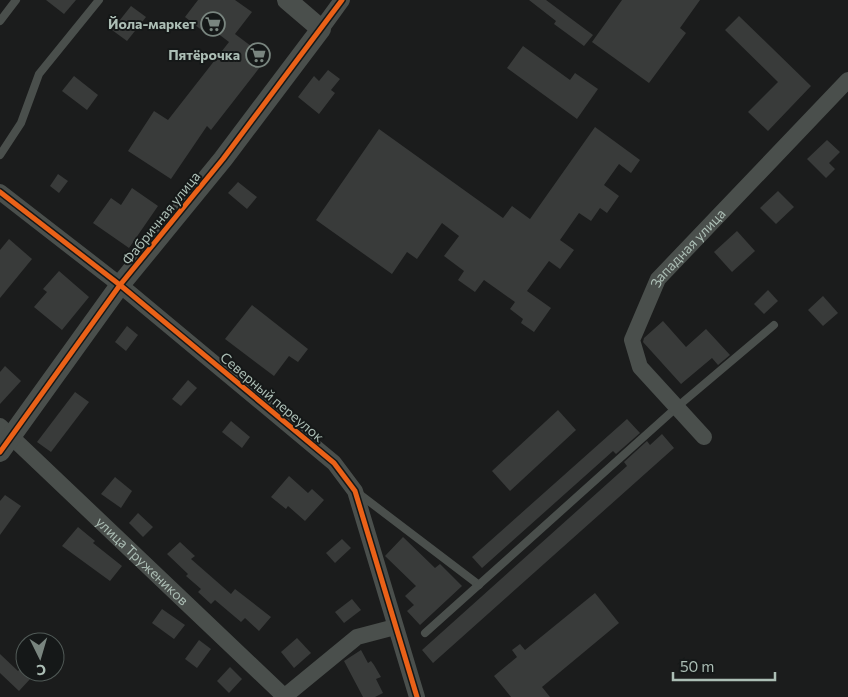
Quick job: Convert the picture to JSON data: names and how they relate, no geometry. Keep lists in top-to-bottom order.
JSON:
{
  "streets": {
    "street": [
      "Фабричная улица",
      "Западная улица",
      "Северный переулок",
      "улица Тружеников"
    ]
  },
  "crossings": [
    ["Фабричная улица", "Северный переулок"],
    ["Фабричная улица", "улица Тружеников"]
  ],
  "places": {
    "supermarket": ["Йола-маркет", "Пятёрочка"]
  },
  "scale_bar": "50 m",
  "north": "bottom"
}
